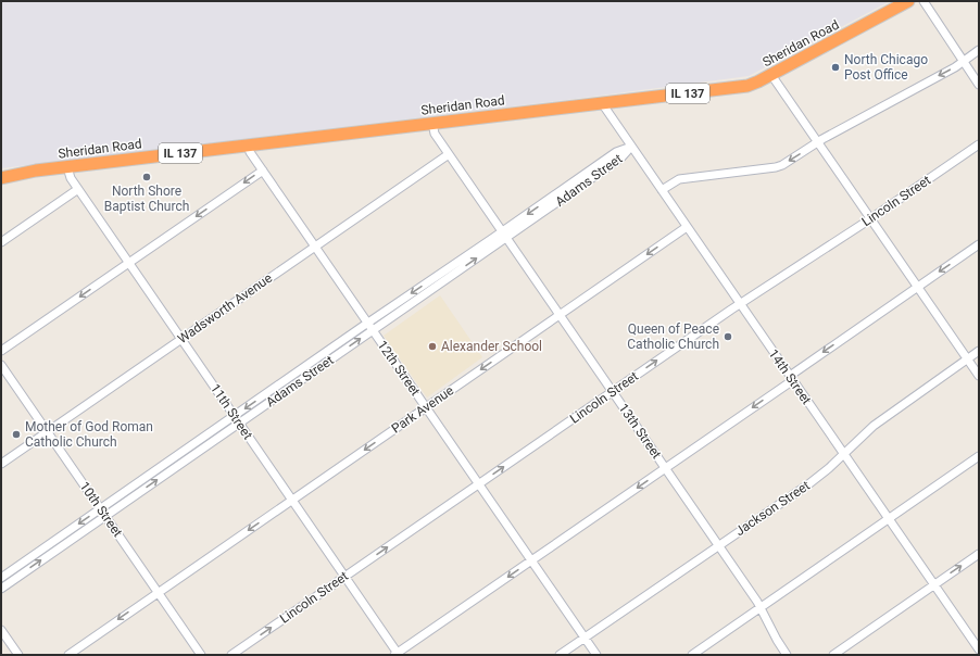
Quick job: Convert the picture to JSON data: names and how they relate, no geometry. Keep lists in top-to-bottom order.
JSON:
{
  "streets": {
    "highway": ["Sheridan Road", "IL 137"],
    "street": [
      "Adams Street",
      "Lincoln Street",
      "Wadsworth Avenue",
      "12th Street",
      "14th Street",
      "Park Avenue",
      "11th Street",
      "13th Street",
      "Jackson Street",
      "10th Street"
    ]
  },
  "crossings": [
    ["Sheridan Road", "12th Street"],
    ["Sheridan Road", "14th Street"],
    ["Sheridan Road", "11th Street"],
    ["Sheridan Road", "13th Street"],
    ["Adams Street", "12th Street"],
    ["Adams Street", "14th Street"],
    ["Adams Street", "11th Street"],
    ["Adams Street", "13th Street"],
    ["Adams Street", "10th Street"],
    ["Lincoln Street", "12th Street"],
    ["Lincoln Street", "14th Street"],
    ["Lincoln Street", "11th Street"],
    ["Lincoln Street", "13th Street"],
    ["Wadsworth Avenue", "12th Street"],
    ["Wadsworth Avenue", "11th Street"],
    ["Wadsworth Avenue", "13th Street"],
    ["Wadsworth Avenue", "10th Street"],
    ["12th Street", "Park Avenue"],
    ["12th Street", "Jackson Street"],
    ["14th Street", "Park Avenue"],
    ["14th Street", "Jackson Street"],
    ["Park Avenue", "11th Street"],
    ["Park Avenue", "13th Street"],
    ["Park Avenue", "10th Street"],
    ["13th Street", "Jackson Street"]
  ],
  "one_way": ["Lincoln Street", "Park Avenue"],
  "places": [
    "North Chicago Post Office",
    "North Shore Baptist Church",
    "Queen of Peace Catholic Church",
    "Alexander School",
    "Mother of God Roman Catholic Church"
  ]
}
